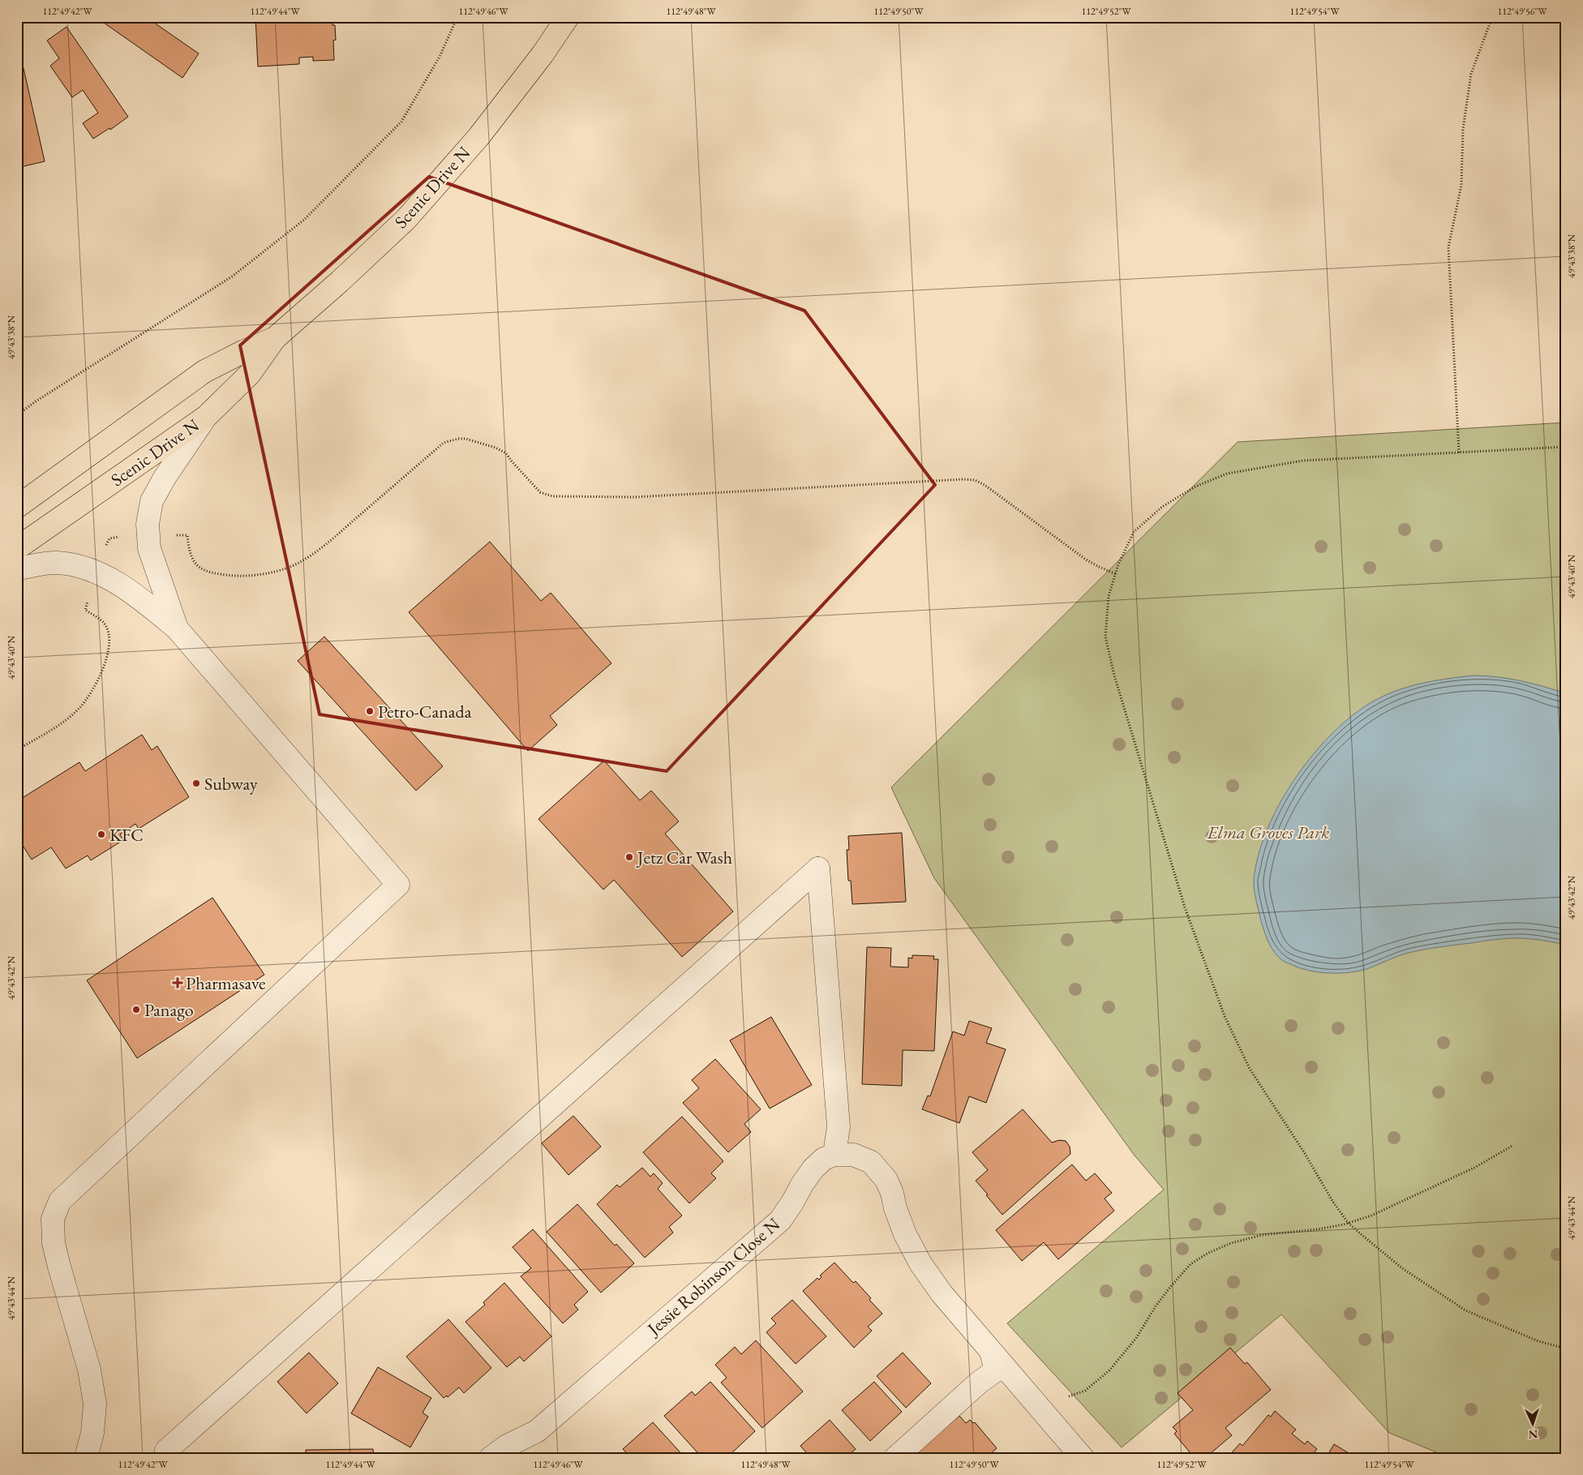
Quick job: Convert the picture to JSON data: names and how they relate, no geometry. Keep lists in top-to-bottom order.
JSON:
{
  "streets": {
    "main road": ["Scenic Drive N"],
    "street": ["Jessie Robinson Close N"]
  },
  "parks": ["Elma Groves Park"],
  "places": {
    "other": [
      "Petro-Canada",
      "Subway",
      "KFC",
      "Jetz Car Wash",
      "Panago"
    ],
    "health": ["Pharmasave"]
  },
  "north": "bottom",
  "coordinates": [
    "112°49'42\"W",
    "112°49'44\"W",
    "112°49'46\"W",
    "112°49'48\"W",
    "112°49'50\"W",
    "112°49'52\"W",
    "112°49'54\"W",
    "112°49'56\"W",
    "49°43'38\"N",
    "49°43'40\"N",
    "49°43'42\"N",
    "49°43'44\"N"
  ]
}
